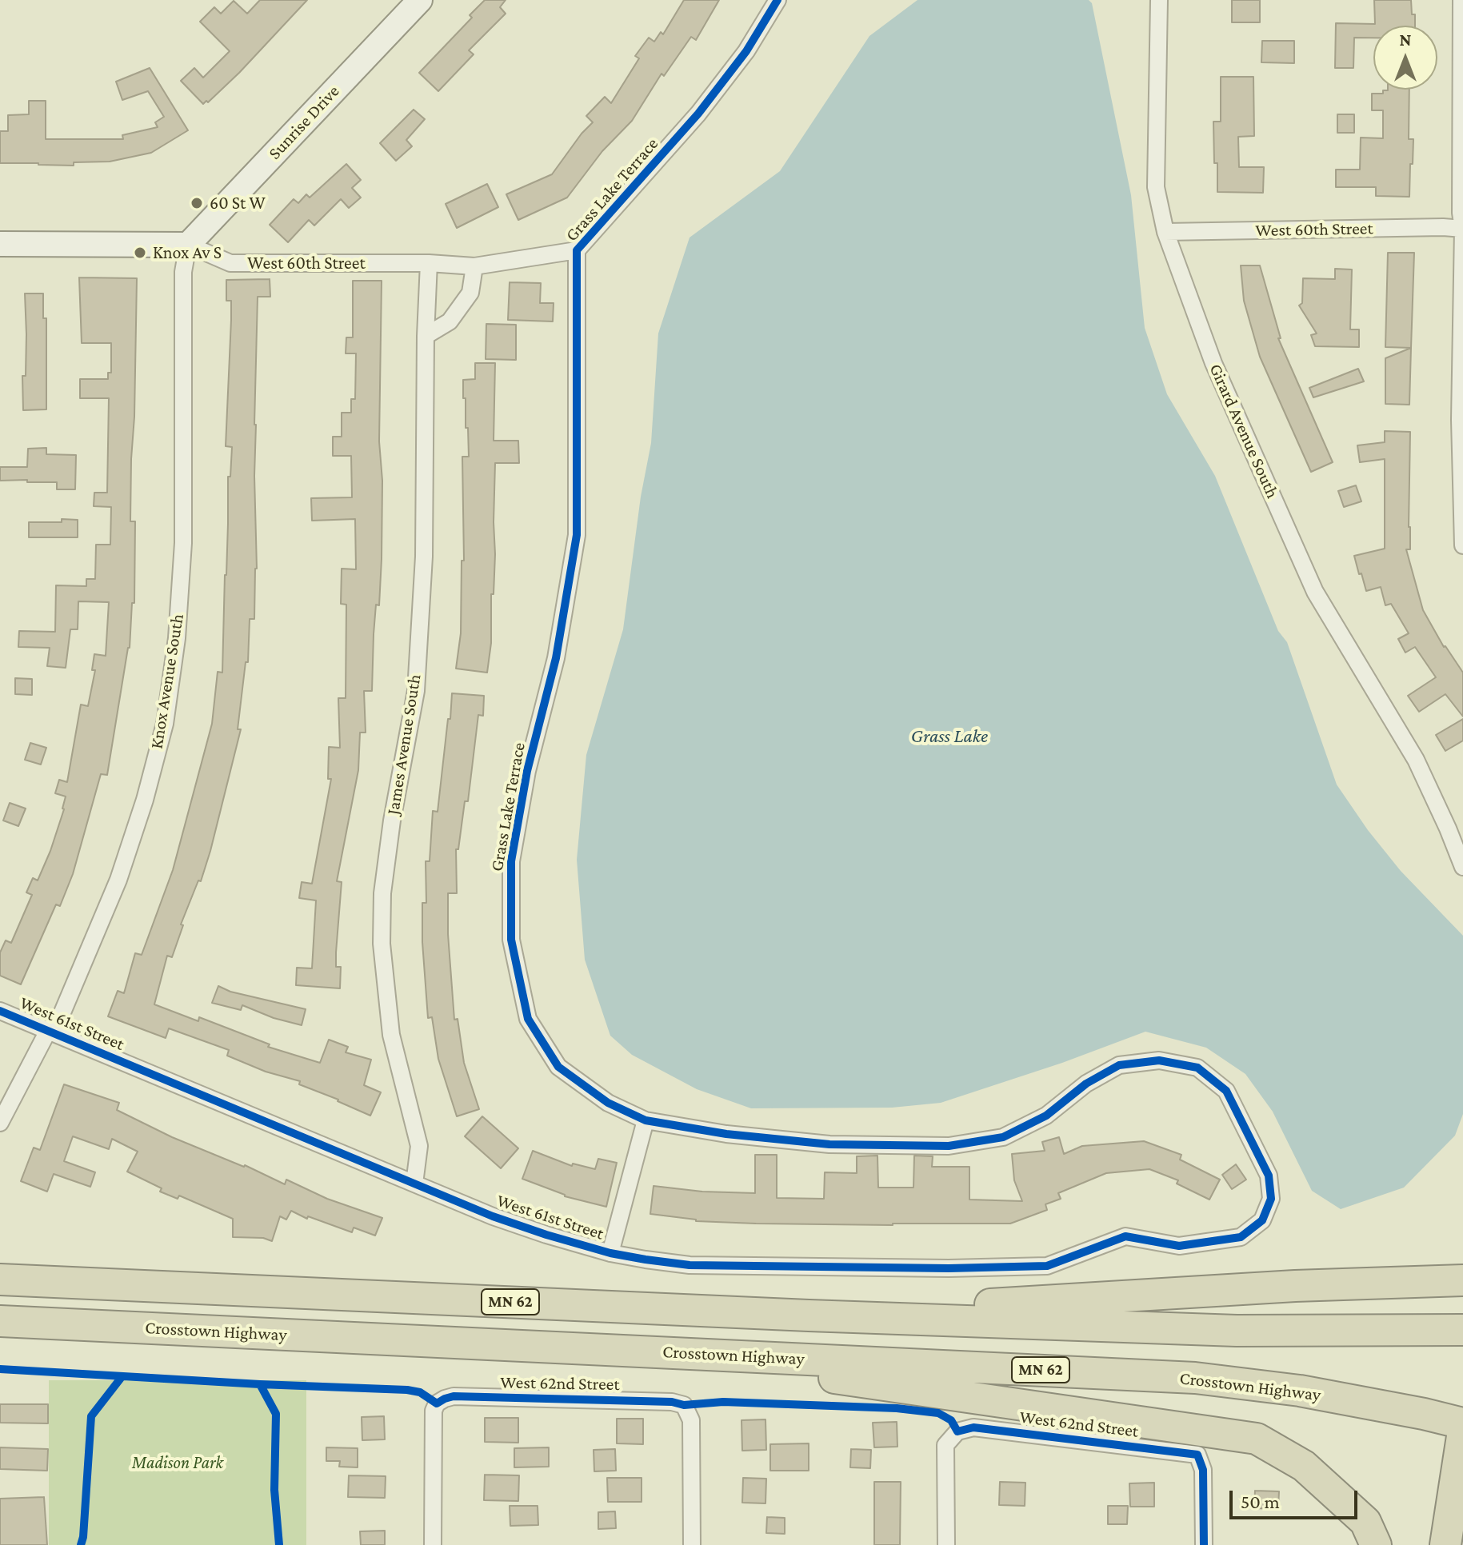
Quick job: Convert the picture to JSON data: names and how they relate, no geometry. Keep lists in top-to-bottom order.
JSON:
{
  "streets": {
    "highway": ["MN 62", "Crosstown Highway"],
    "street": [
      "Sunrise Drive",
      "Grass Lake Terrace",
      "West 60th Street",
      "Girard Avenue South",
      "Knox Avenue South",
      "James Avenue South",
      "West 61st Street",
      "West 62nd Street"
    ]
  },
  "crossings": [
    ["Sunrise Drive", "West 60th Street"],
    ["Sunrise Drive", "Knox Avenue South"],
    ["Grass Lake Terrace", "West 60th Street"],
    ["Grass Lake Terrace", "West 61st Street"],
    ["West 60th Street", "Girard Avenue South"],
    ["West 60th Street", "Knox Avenue South"],
    ["West 60th Street", "James Avenue South"],
    ["Knox Avenue South", "West 61st Street"],
    ["James Avenue South", "West 61st Street"]
  ],
  "water": ["Grass Lake"],
  "parks": ["Madison Park"],
  "places": ["60 St W", "Knox Av S"],
  "scale_bar": "50 m",
  "north": "top"
}
